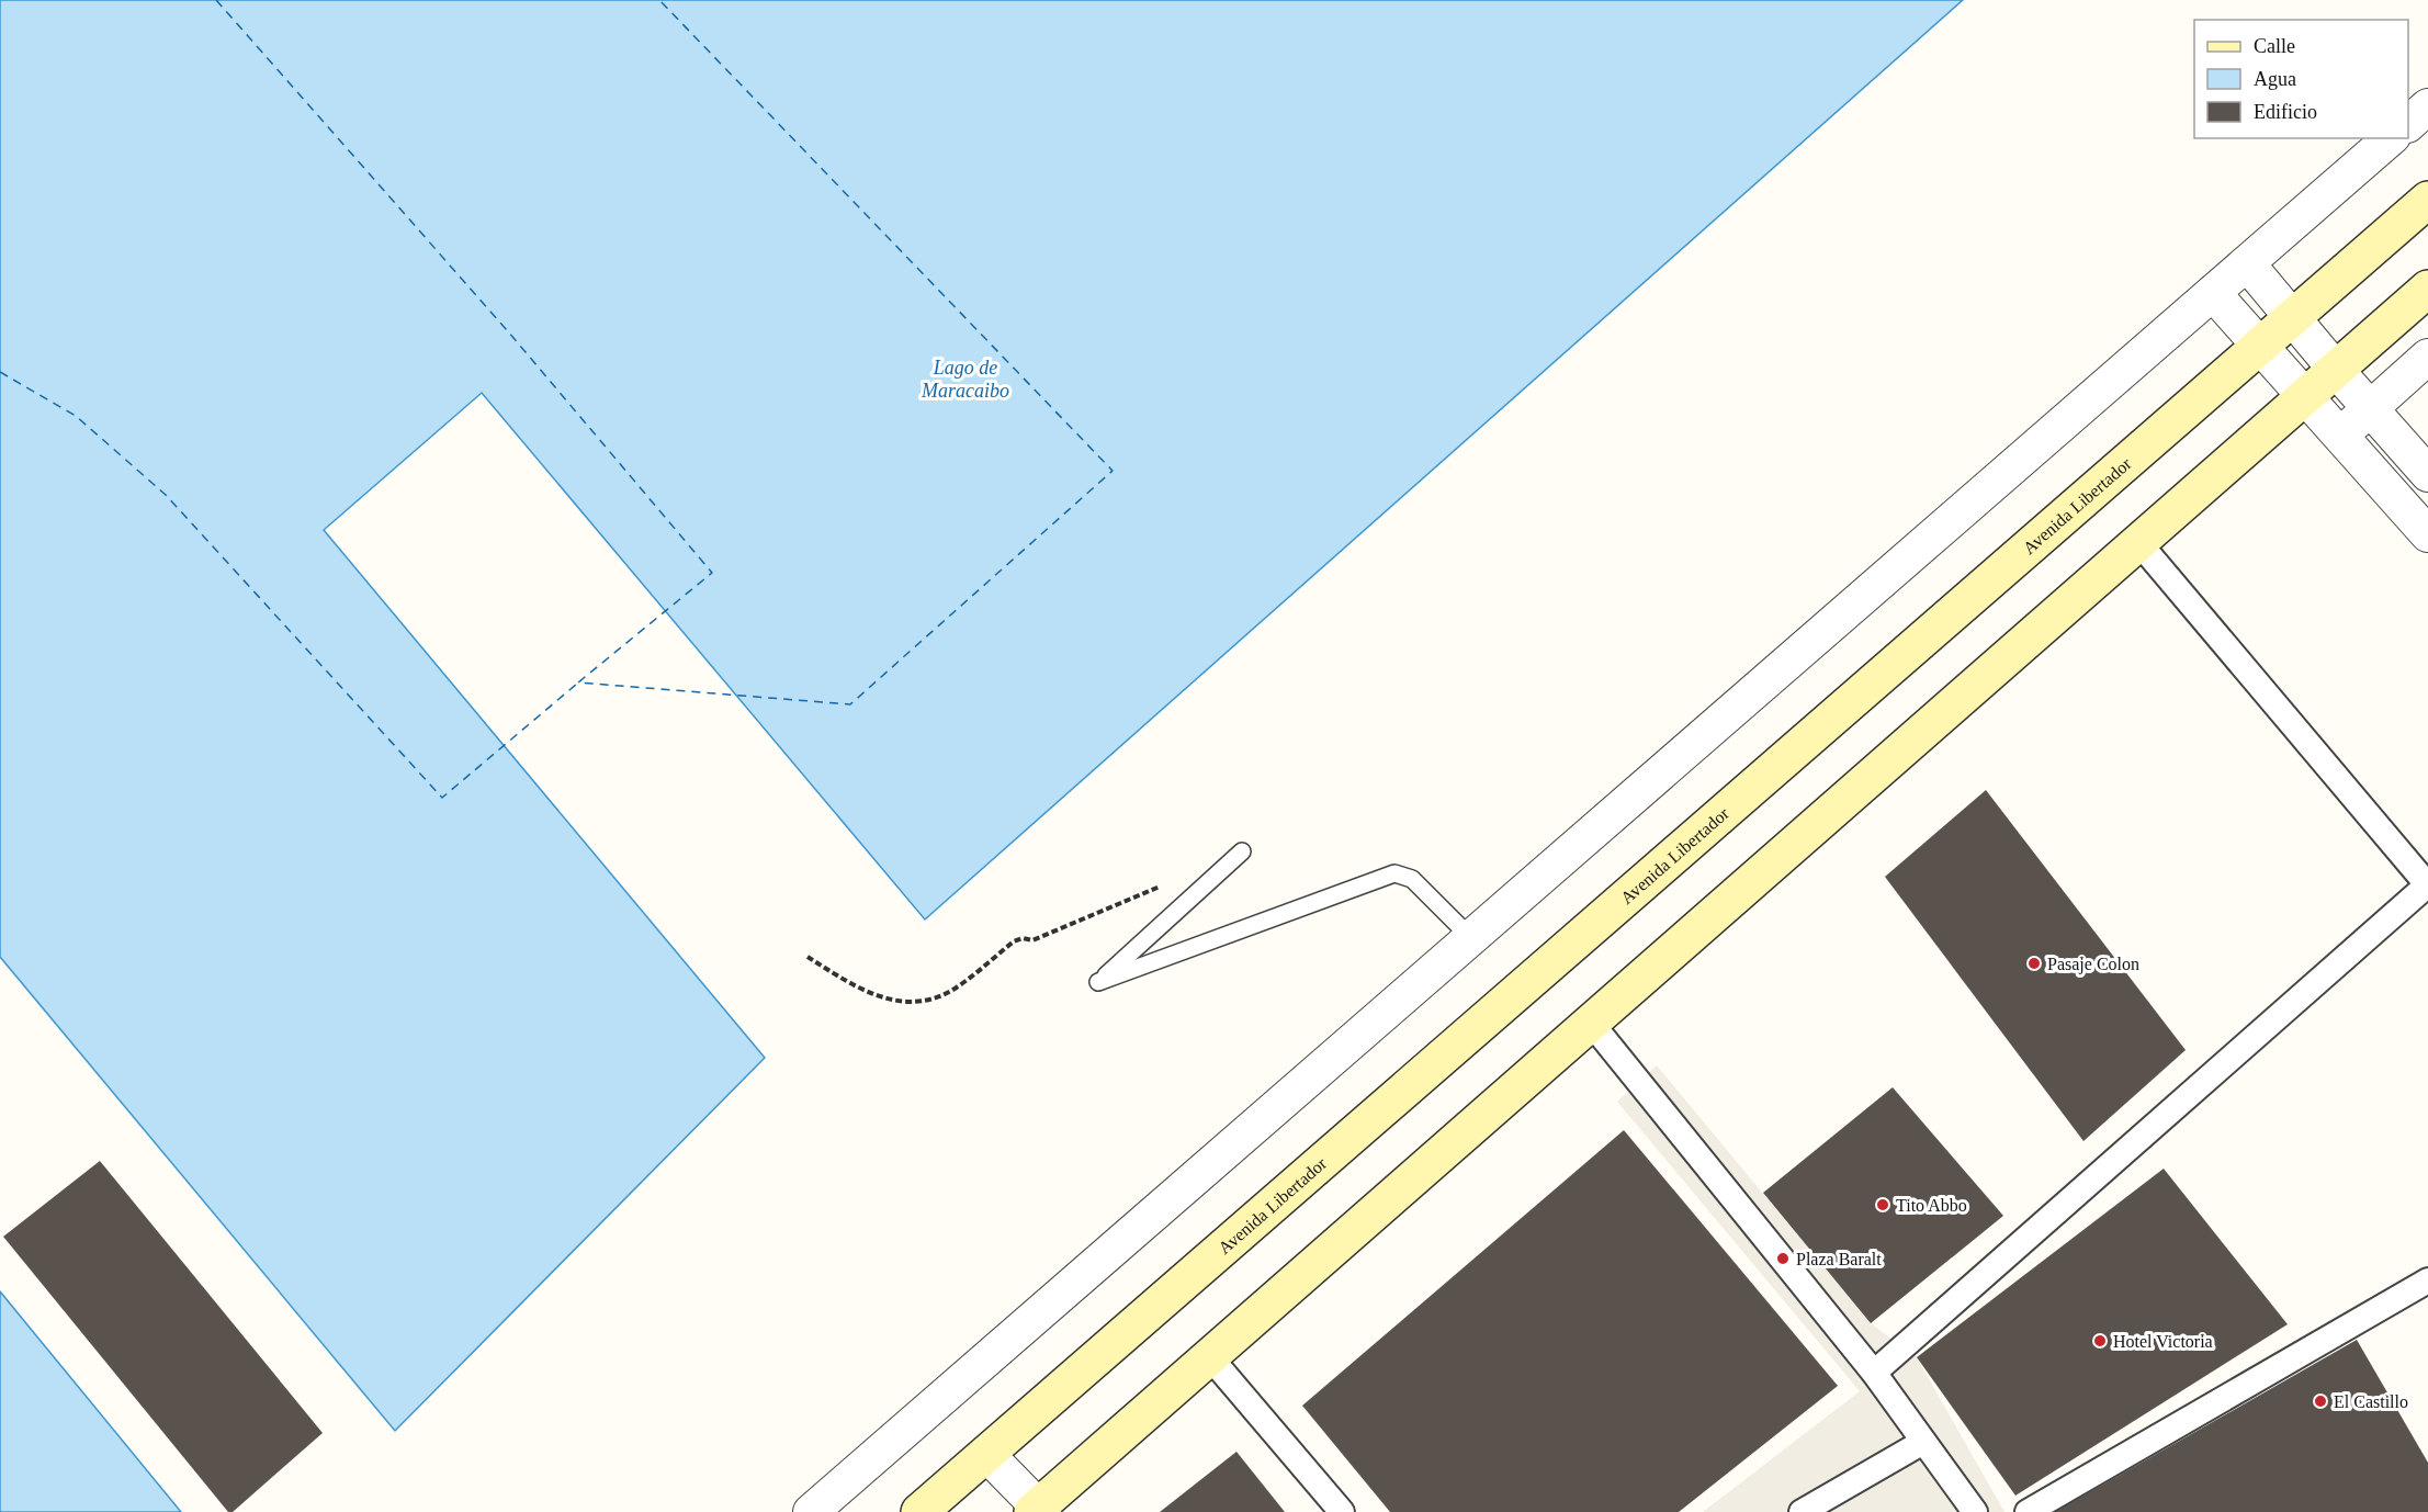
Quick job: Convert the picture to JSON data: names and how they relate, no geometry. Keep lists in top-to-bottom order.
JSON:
{
  "streets": {
    "main road": ["Avenida Libertador"]
  },
  "water": ["Lago de Maracaibo"],
  "places": [
    "Pasaje Colon",
    "Tito Abbo",
    "Plaza Baralt",
    "Hotel Victoria",
    "El Castillo"
  ],
  "legend": ["Calle", "Agua", "Edificio"]
}
